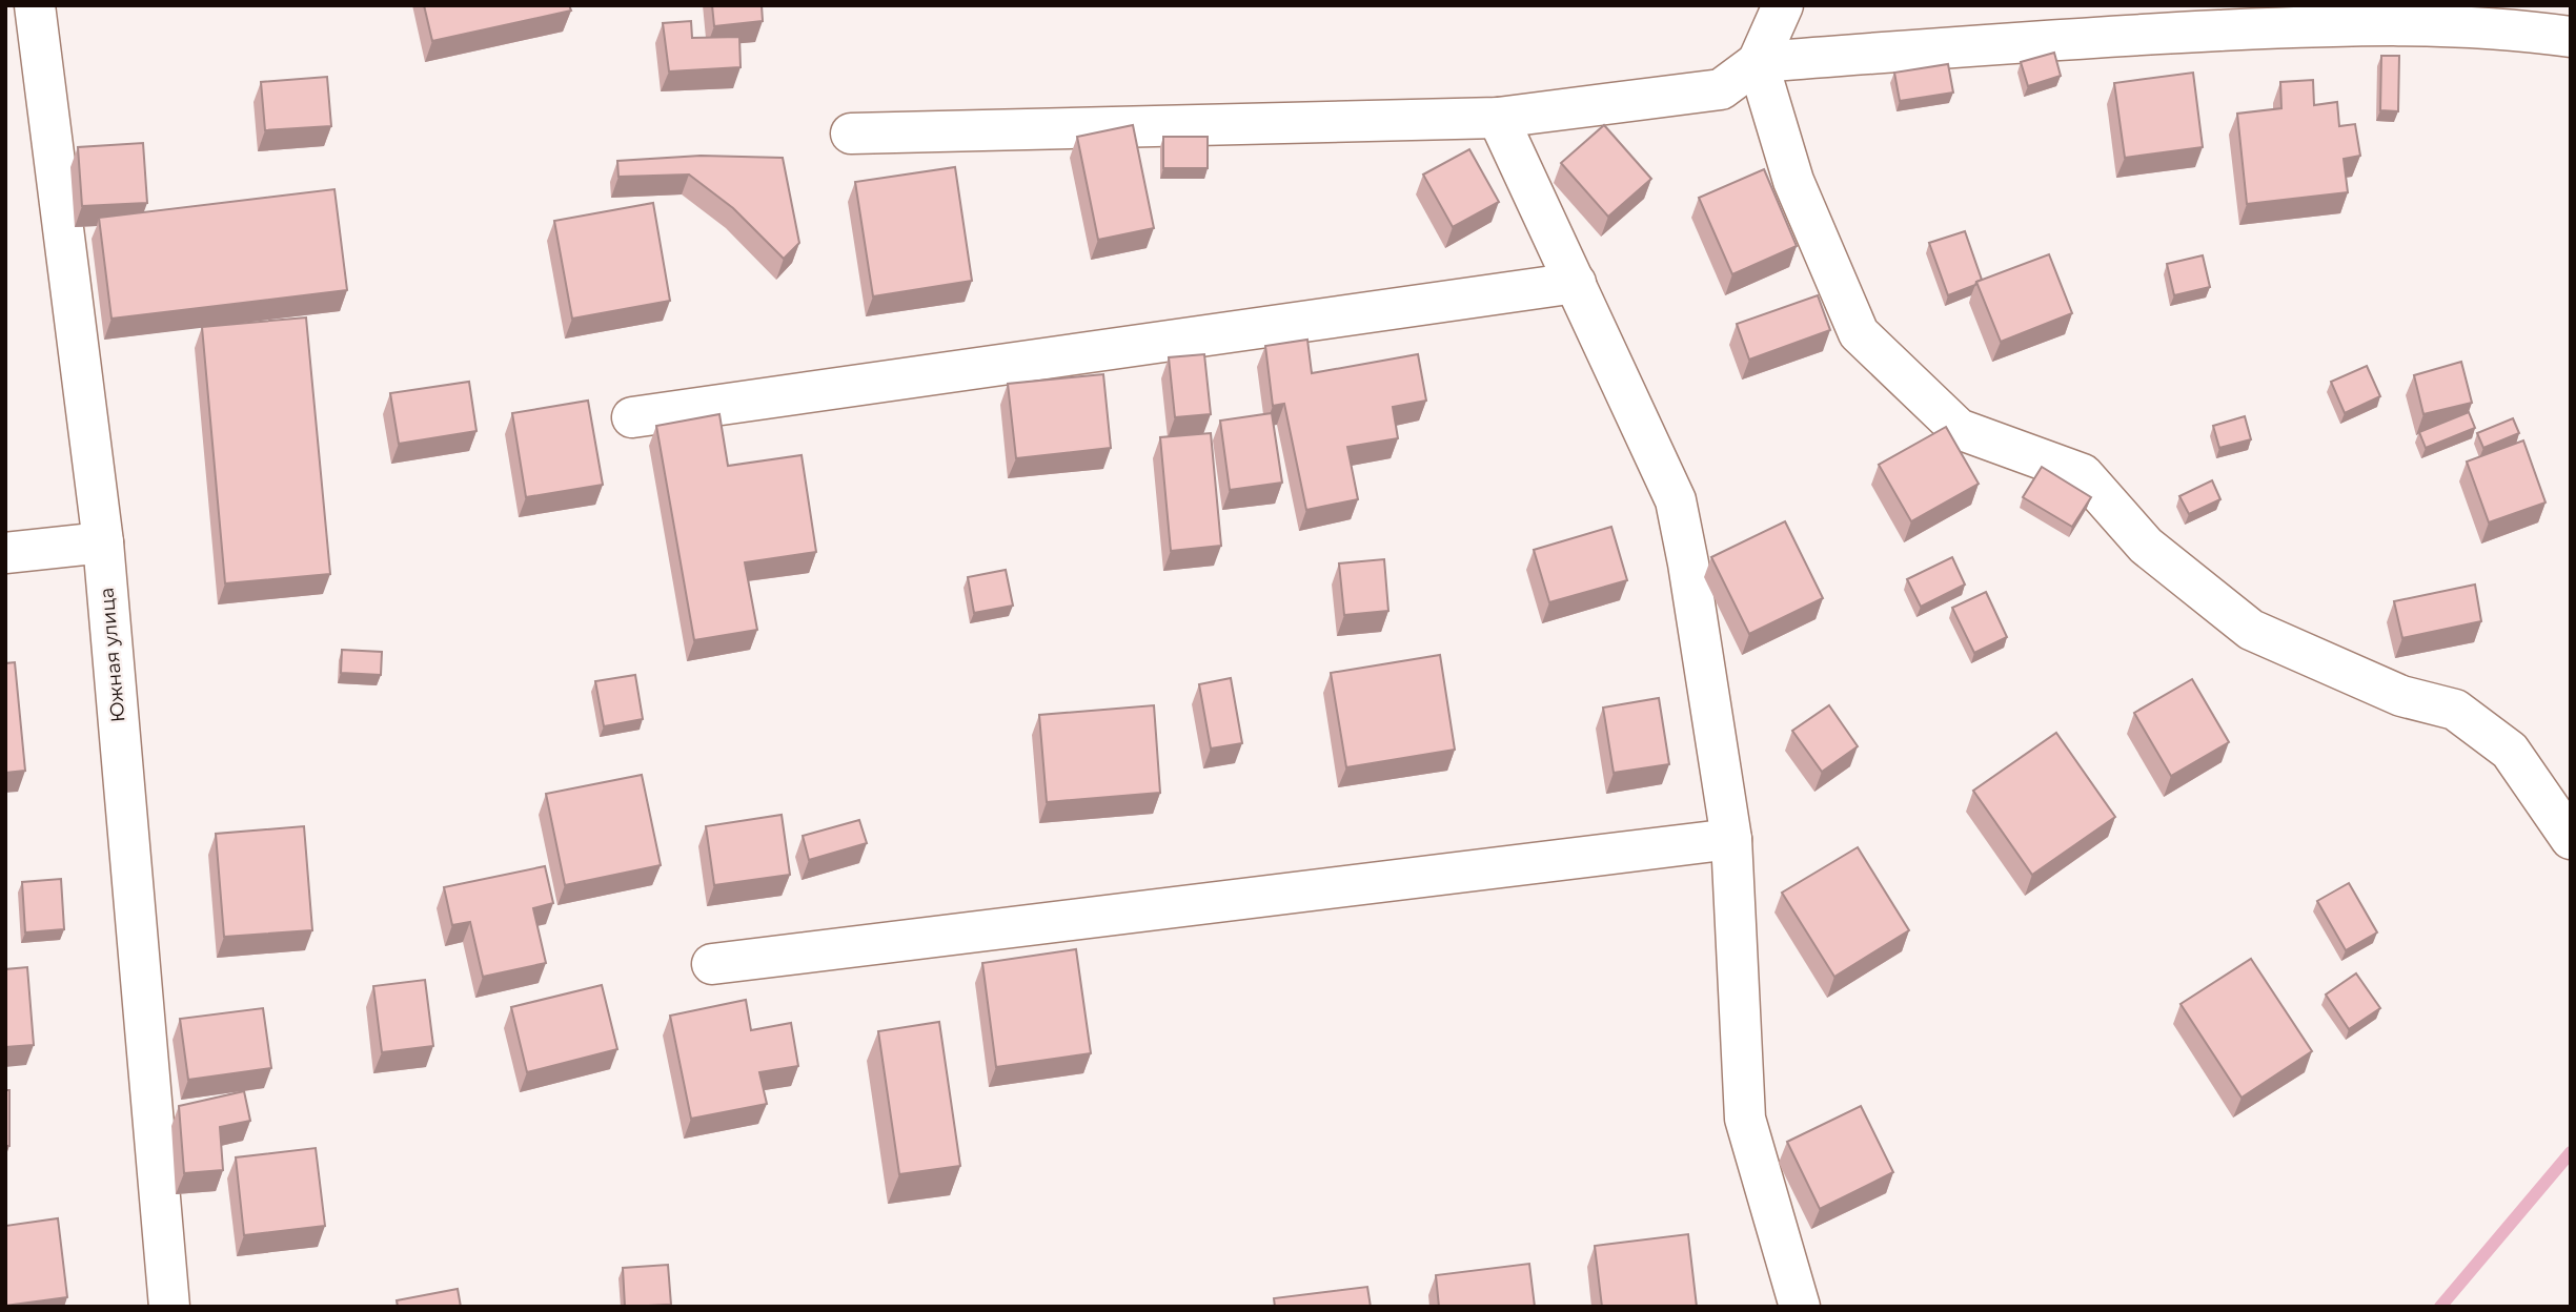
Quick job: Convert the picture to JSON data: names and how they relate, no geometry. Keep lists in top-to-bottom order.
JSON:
{
  "streets": {
    "street": ["Южная улица"]
  }
}
